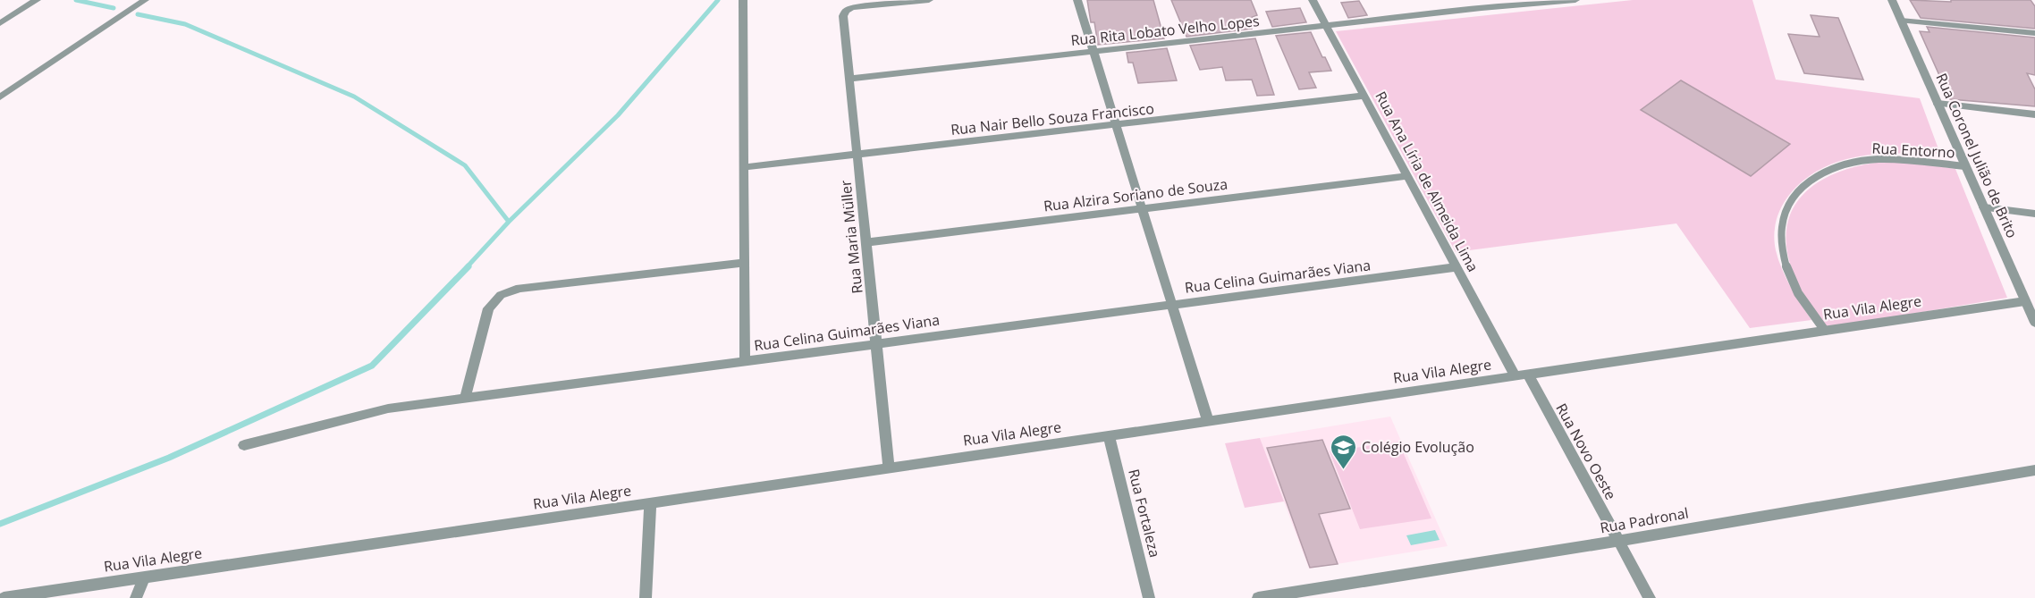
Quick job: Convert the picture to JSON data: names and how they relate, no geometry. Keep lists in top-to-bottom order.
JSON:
{
  "streets": {
    "street": [
      "Rua Rita Lobato Velho Lopes",
      "Rua Nair Bello Souza Francisco",
      "Rua Coronel Julião de Brito",
      "Rua Ana Líria de Almeida Lima",
      "Rua Alzira Soriano de Souza",
      "Rua Maria Müller",
      "Rua Celina Guimarães Viana",
      "Rua Vila Alegre",
      "Rua Novo Oeste",
      "Rua Fortaleza",
      "Rua Padronal"
    ],
    "lane": ["Rua Entorno"]
  },
  "crossings": [
    ["Rua Rita Lobato Velho Lopes", "Rua Ana Líria de Almeida Lima"],
    ["Rua Rita Lobato Velho Lopes", "Rua Maria Müller"],
    ["Rua Nair Bello Souza Francisco", "Rua Ana Líria de Almeida Lima"],
    ["Rua Nair Bello Souza Francisco", "Rua Maria Müller"],
    ["Rua Entorno", "Rua Coronel Julião de Brito"],
    ["Rua Entorno", "Rua Vila Alegre"],
    ["Rua Coronel Julião de Brito", "Rua Vila Alegre"],
    ["Rua Ana Líria de Almeida Lima", "Rua Alzira Soriano de Souza"],
    ["Rua Ana Líria de Almeida Lima", "Rua Celina Guimarães Viana"],
    ["Rua Ana Líria de Almeida Lima", "Rua Vila Alegre"],
    ["Rua Alzira Soriano de Souza", "Rua Maria Müller"],
    ["Rua Maria Müller", "Rua Celina Guimarães Viana"],
    ["Rua Maria Müller", "Rua Vila Alegre"],
    ["Rua Vila Alegre", "Rua Novo Oeste"],
    ["Rua Vila Alegre", "Rua Fortaleza"],
    ["Rua Novo Oeste", "Rua Padronal"]
  ],
  "places": {
    "school or university": ["Colégio Evolução"]
  }
}
